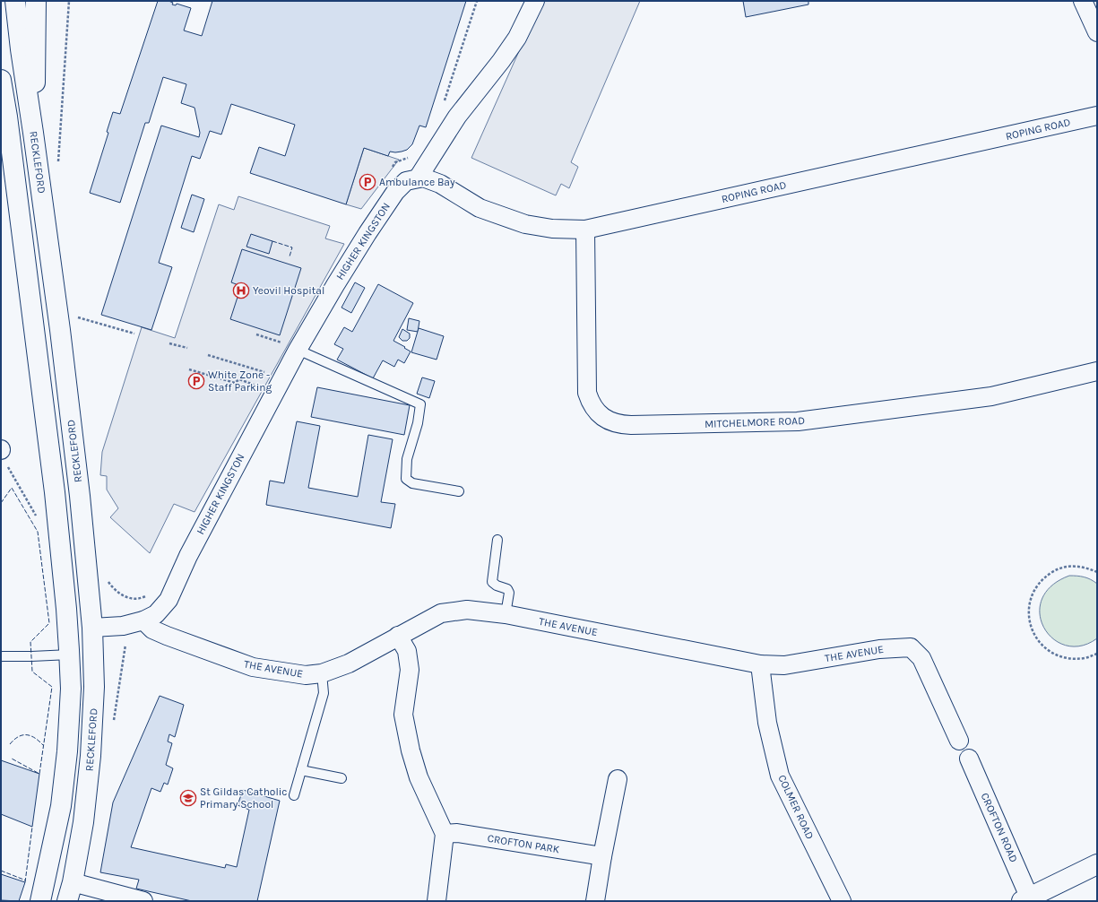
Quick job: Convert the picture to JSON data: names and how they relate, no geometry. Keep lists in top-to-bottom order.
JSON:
{
  "streets": {
    "main road": ["RECKLEFORD"],
    "street": [
      "ROPING ROAD",
      "HIGHER KINGSTON",
      "MITCHELMORE ROAD",
      "THE AVENUE",
      "COLMER ROAD",
      "CROFTON ROAD",
      "CROFTON PARK"
    ]
  },
  "crossings": [
    ["ROPING ROAD", "HIGHER KINGSTON"],
    ["ROPING ROAD", "MITCHELMORE ROAD"],
    ["RECKLEFORD", "HIGHER KINGSTON"],
    ["HIGHER KINGSTON", "THE AVENUE"],
    ["THE AVENUE", "COLMER ROAD"]
  ],
  "places": {
    "parking": ["Ambulance Bay", "White Zone - Staff Parking"],
    "hospital": ["Yeovil Hospital"],
    "school or university": ["St Gildas Catholic Primary School"]
  }
}
